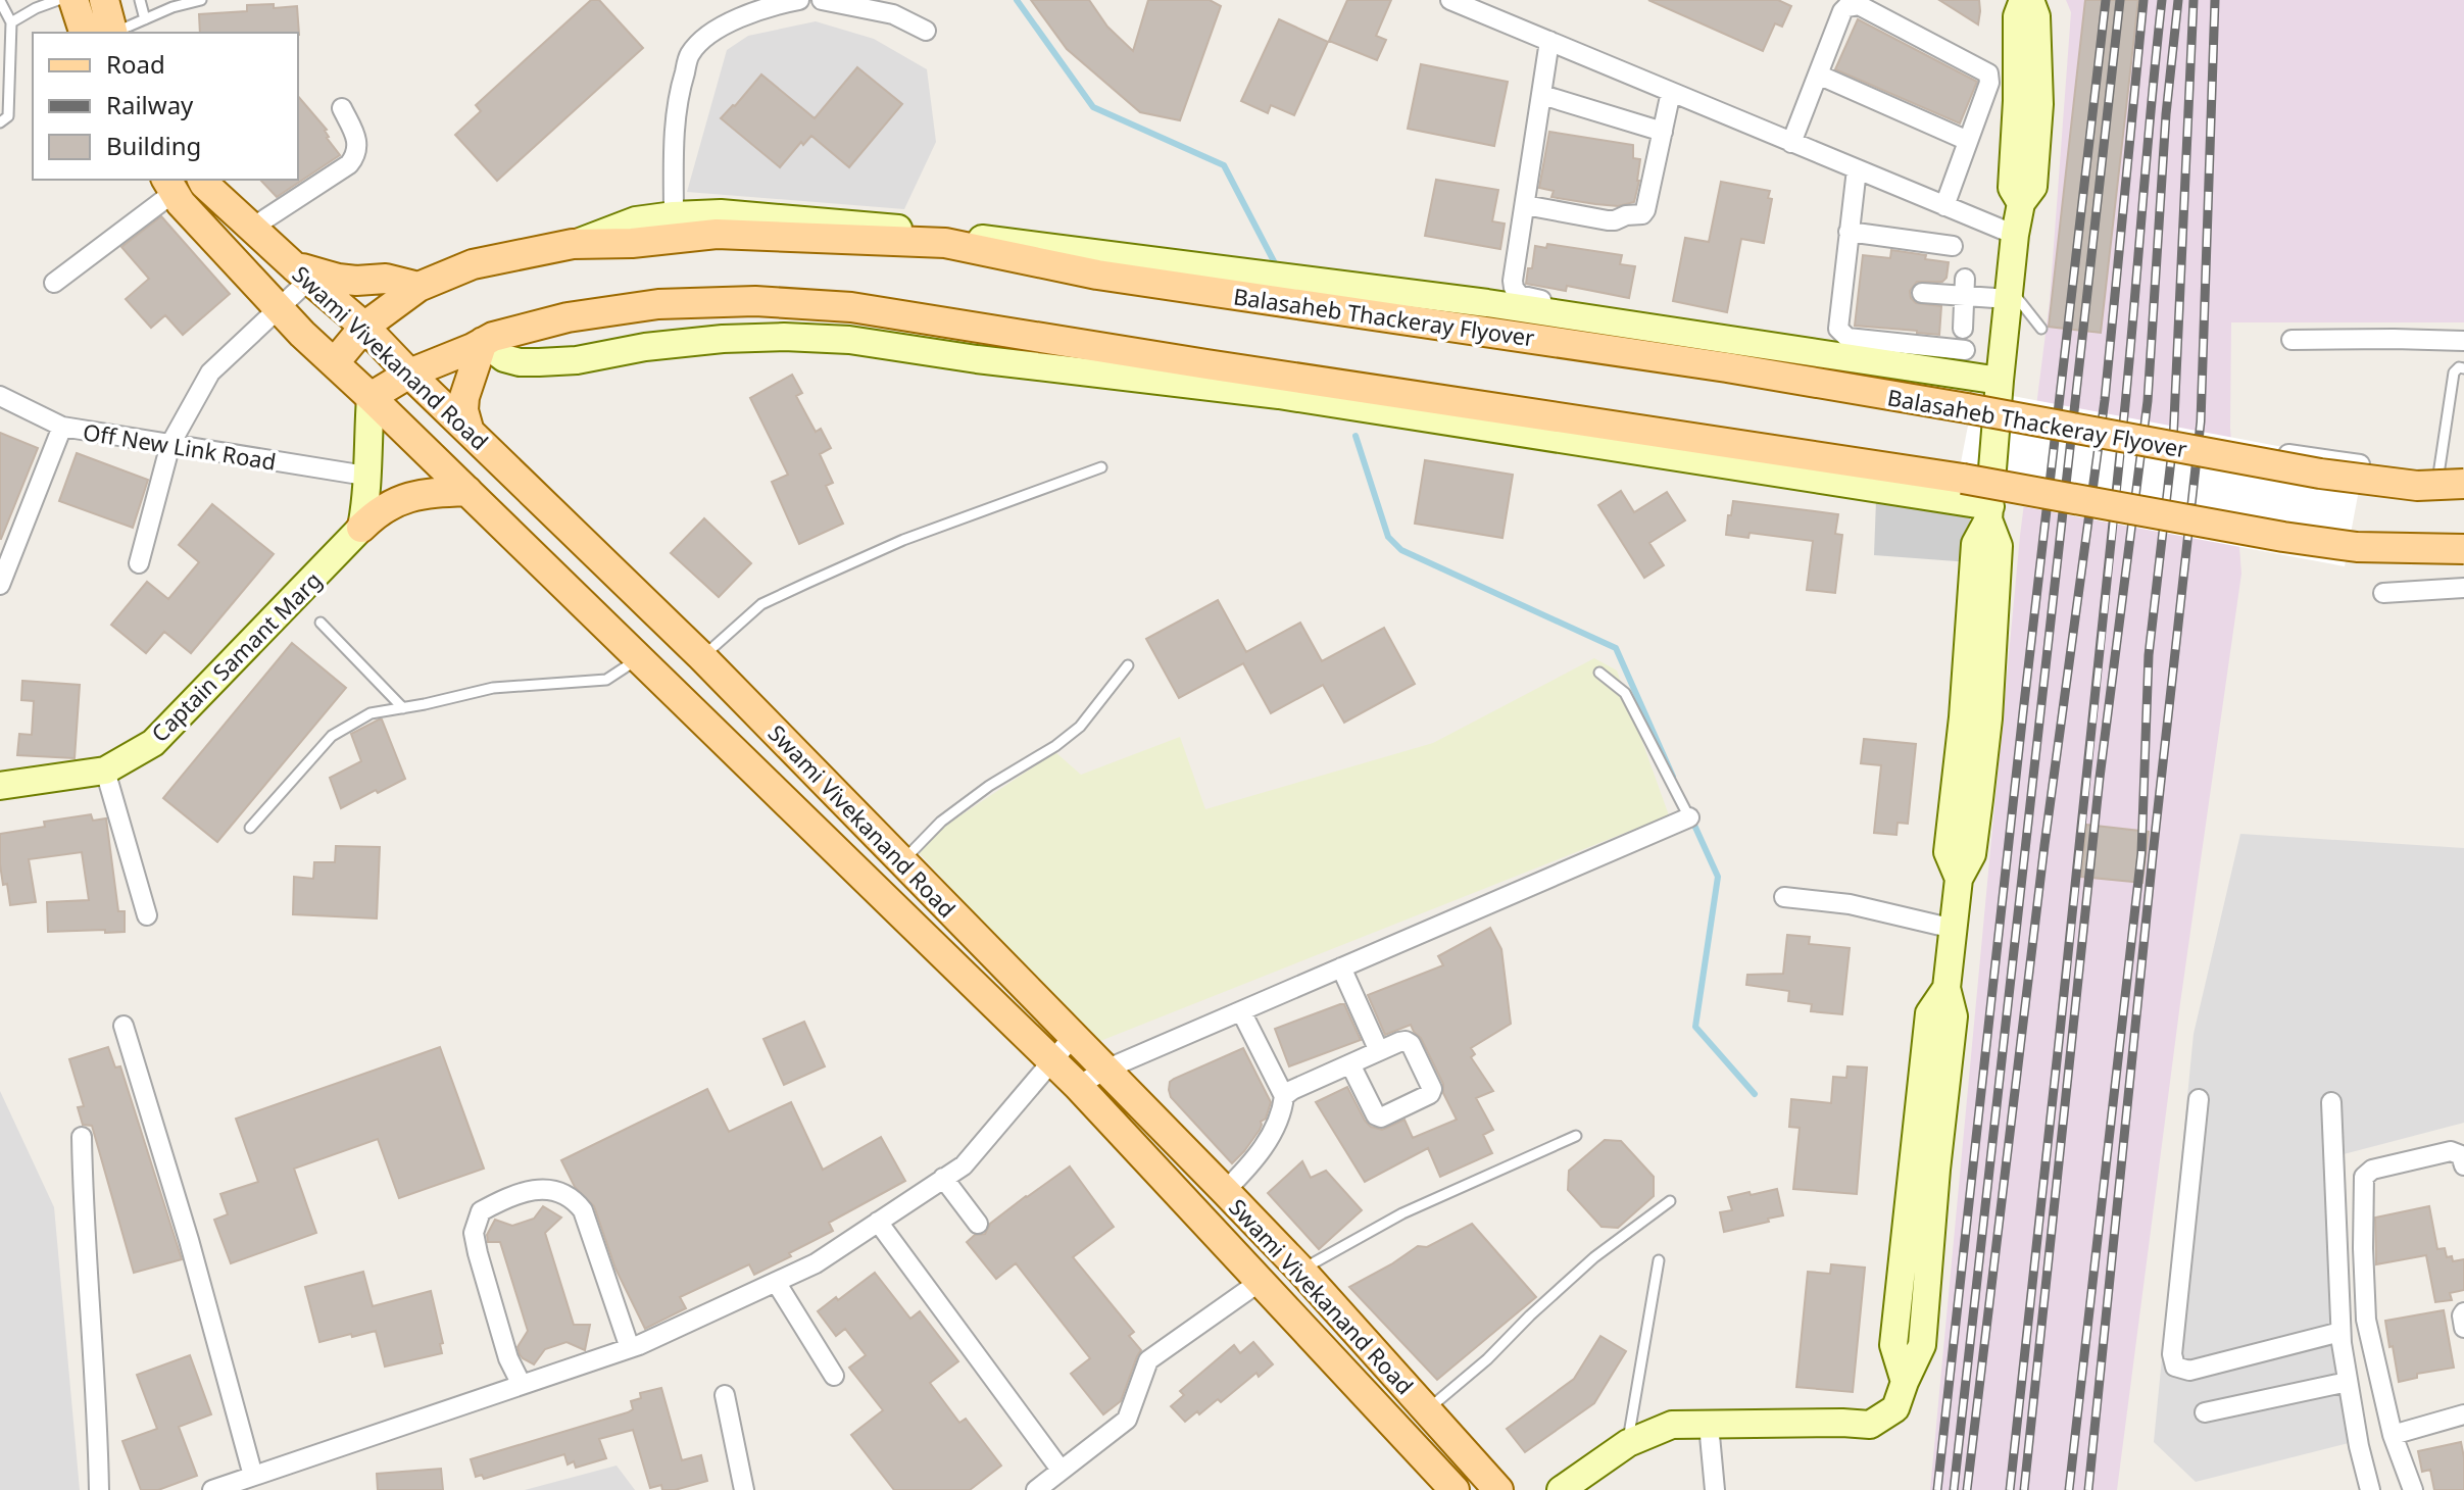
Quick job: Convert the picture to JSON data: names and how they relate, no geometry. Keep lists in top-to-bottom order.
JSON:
{
  "streets": {
    "main road": ["Balasaheb Thackeray Flyover", "Swami Vivekanand Road"],
    "street": ["Off New Link Road", "Captain Samant Marg"]
  },
  "crossings": [
    ["Balasaheb Thackeray Flyover", "Swami Vivekanand Road"]
  ],
  "legend": ["Road", "Railway", "Building"]
}
